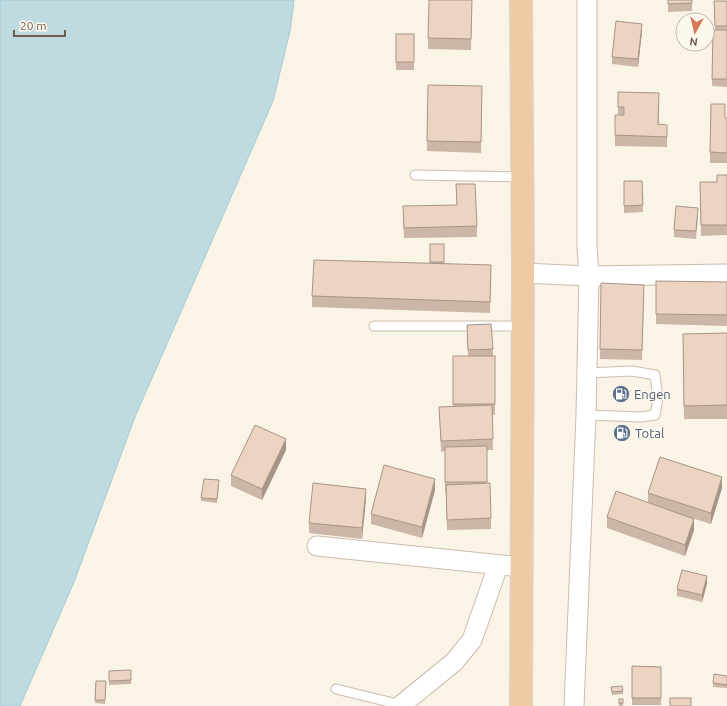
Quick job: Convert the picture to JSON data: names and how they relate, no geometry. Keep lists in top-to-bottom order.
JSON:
{
  "places": {
    "fuel station": ["Engen", "Total"]
  },
  "scale_bar": "20 m",
  "north": "bottom"
}
